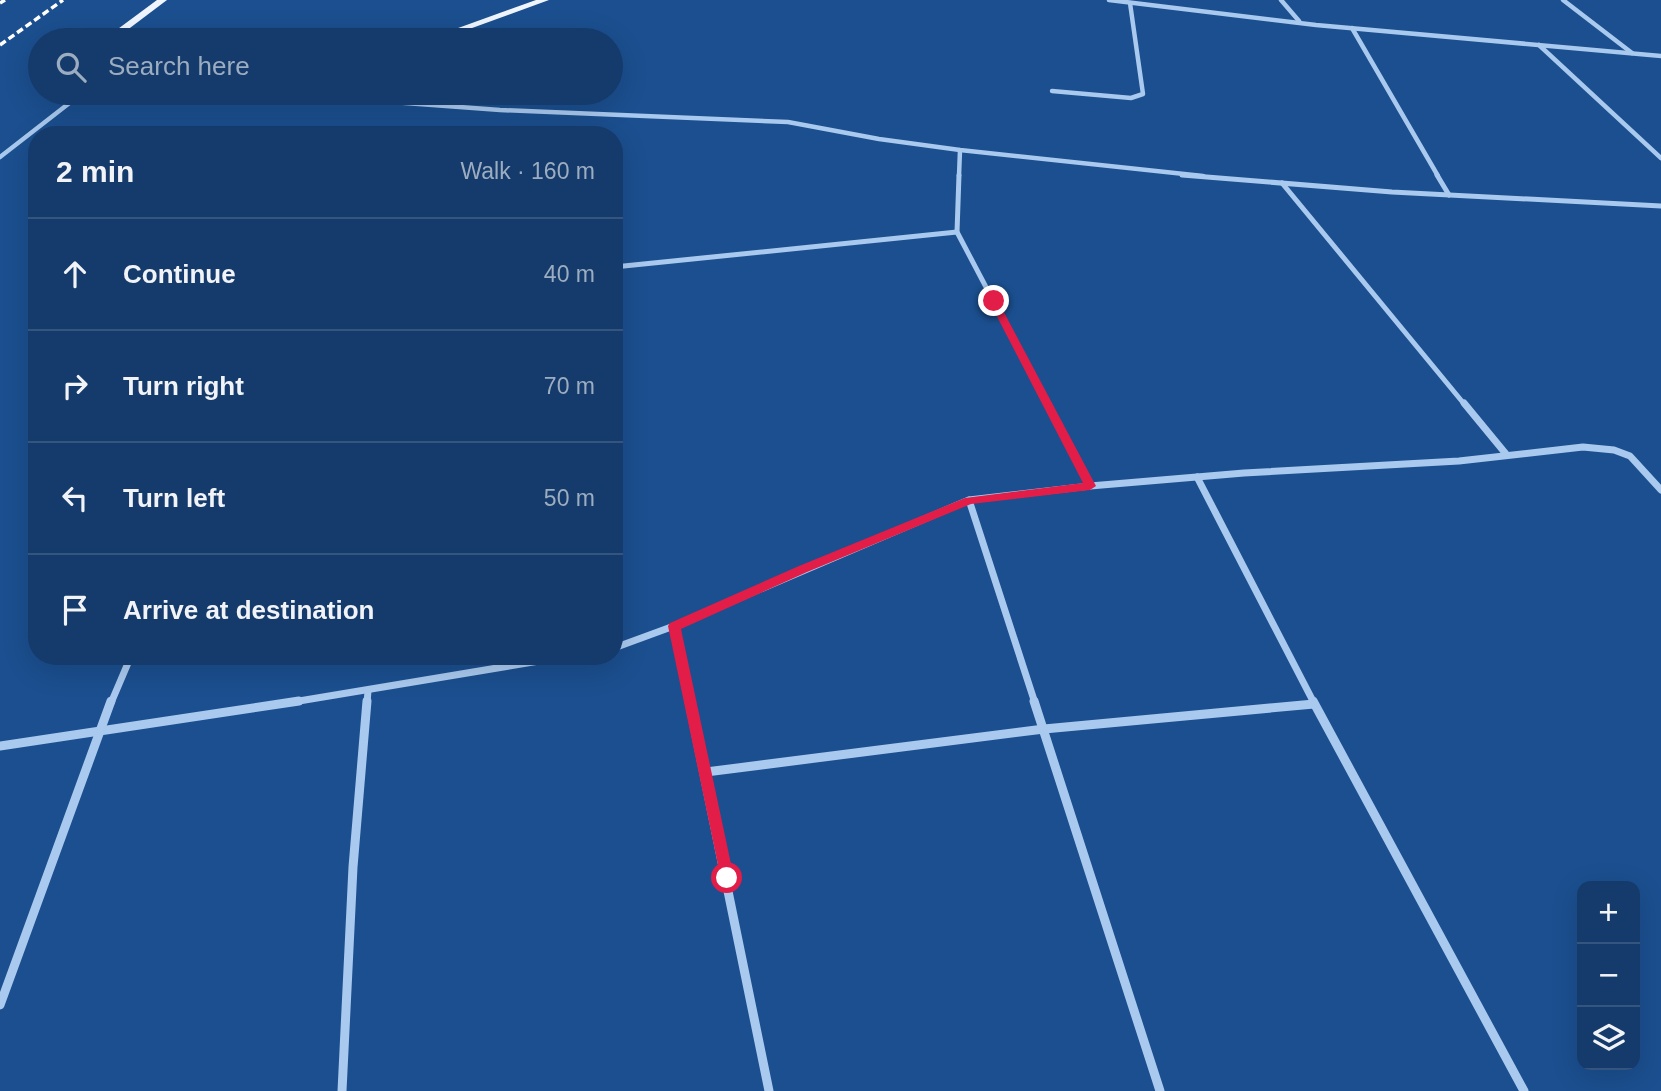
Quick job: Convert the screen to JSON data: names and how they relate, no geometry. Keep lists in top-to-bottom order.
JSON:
{
  "page": {
    "search": "Search here",
    "heading": ["2 min", "Walk · 160 m"],
    "list": [
      ["Continue", "40 m"],
      ["Turn right", "70 m"],
      ["Turn left", "50 m"],
      "Arrive at destination"
    ],
    "map_buttons": ["+", "−"]
  }
}
